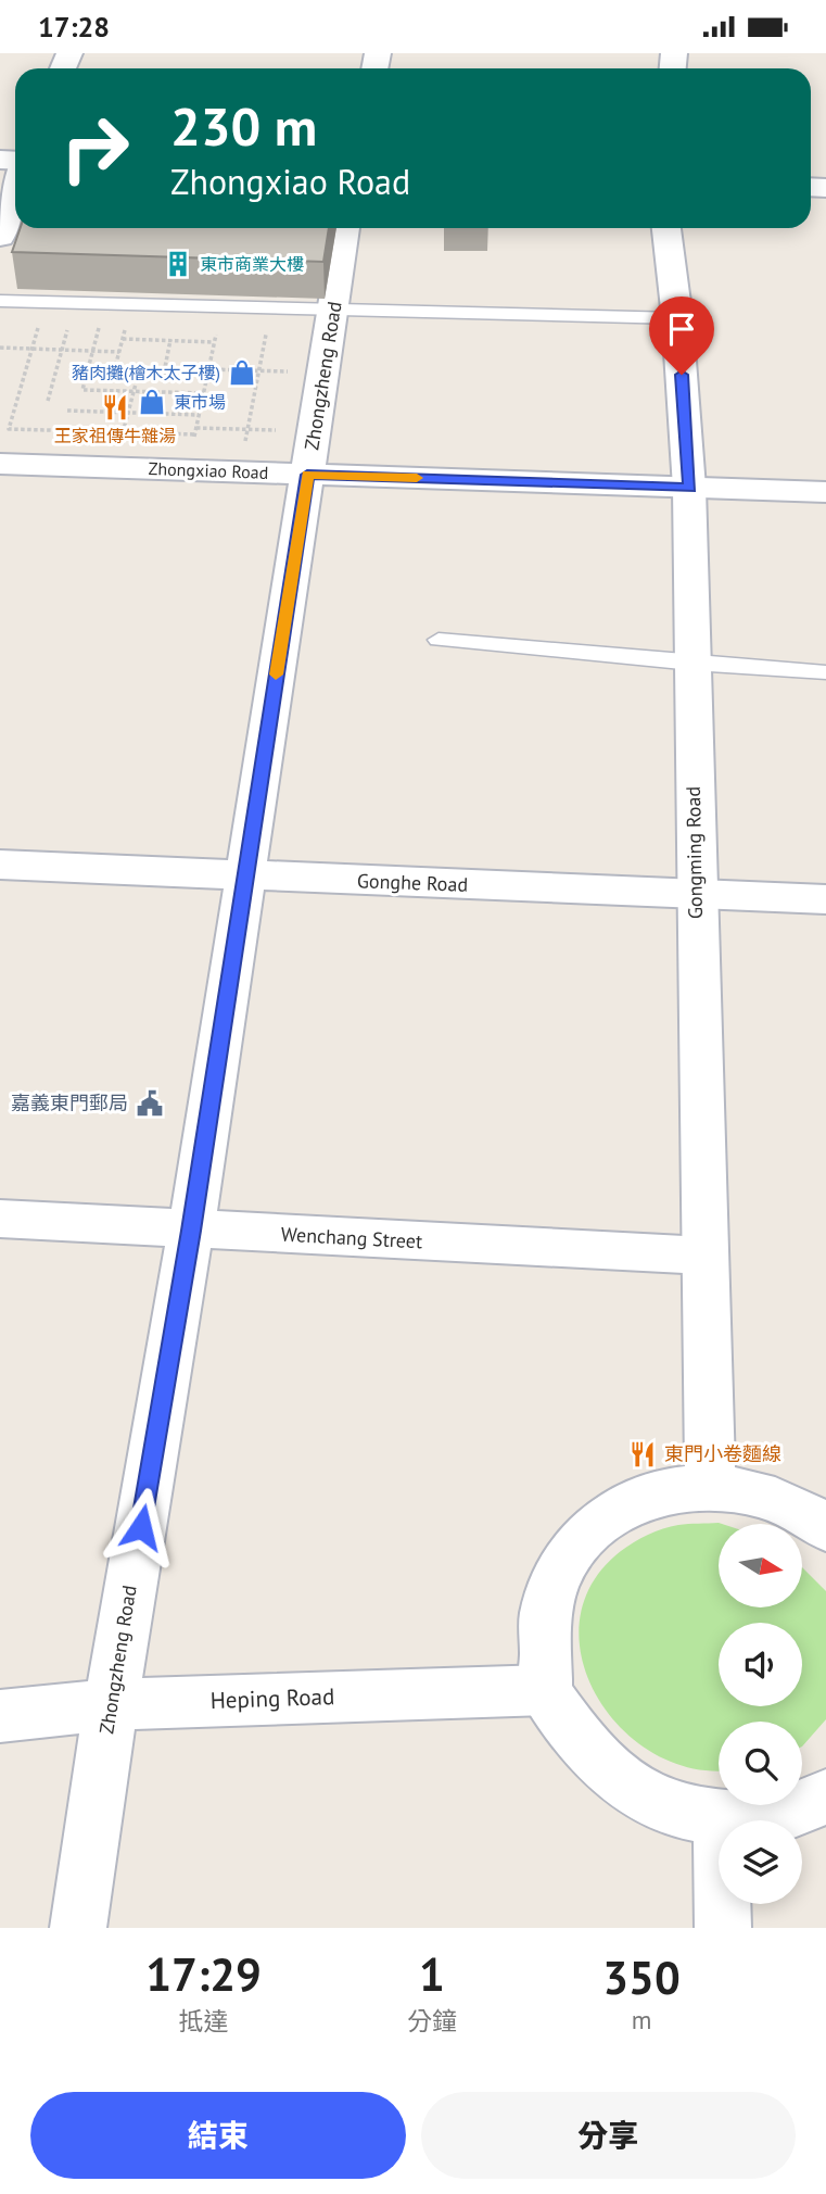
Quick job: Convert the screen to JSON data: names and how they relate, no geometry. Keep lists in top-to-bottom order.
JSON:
{
  "streets": {
    "street": [
      "Zhongzheng Road",
      "Zhongxiao Road",
      "Gongming Road",
      "Gonghe Road",
      "Wenchang Street",
      "Heping Road"
    ]
  },
  "crossings": [
    ["Zhongzheng Road", "Zhongxiao Road"],
    ["Zhongzheng Road", "Gonghe Road"],
    ["Zhongzheng Road", "Wenchang Street"],
    ["Zhongzheng Road", "Heping Road"],
    ["Zhongxiao Road", "Gongming Road"],
    ["Gongming Road", "Gonghe Road"],
    ["Gongming Road", "Wenchang Street"]
  ],
  "places": {
    "building": ["東市商業大樓"],
    "shop": ["豬肉攤(檜木太子樓)", "東市場"],
    "restaurant": ["王家祖傳牛雜湯", "東門小卷麵線"],
    "public building": ["嘉義東門郵局"]
  },
  "north": "right",
  "page": {
    "status": "17:28",
    "turn": ["230 m", "Zhongxiao Road"],
    "eta": [
      "17:29",
      "抵達",
      "1",
      "分鐘",
      "350",
      "m"
    ],
    "buttons": ["結束", "分享"]
  }
}
